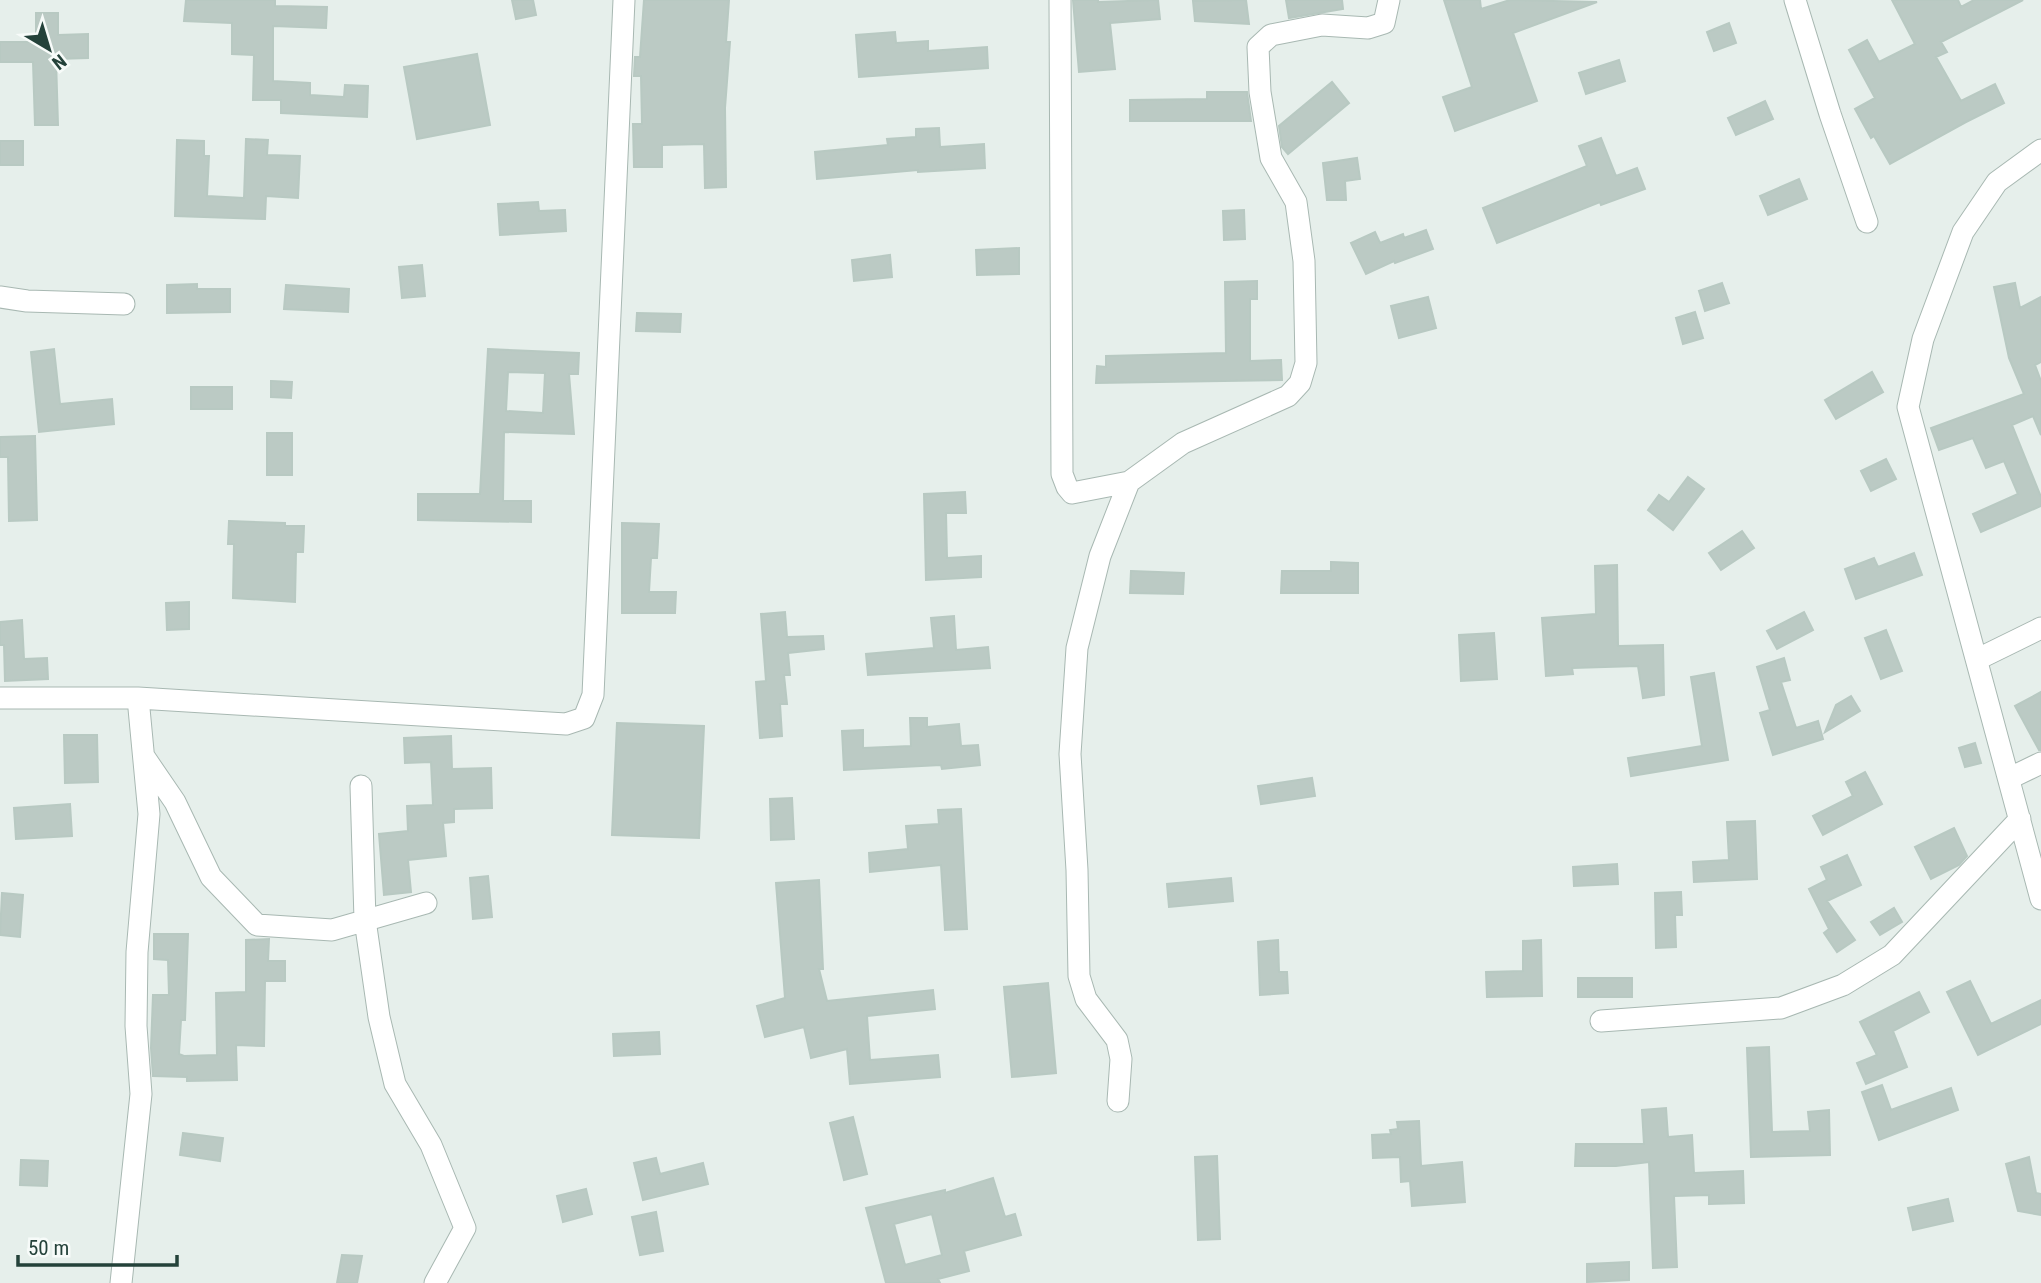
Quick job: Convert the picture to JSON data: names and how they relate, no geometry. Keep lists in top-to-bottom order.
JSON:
{
  "scale_bar": "50 m",
  "north": "bottom right"
}
